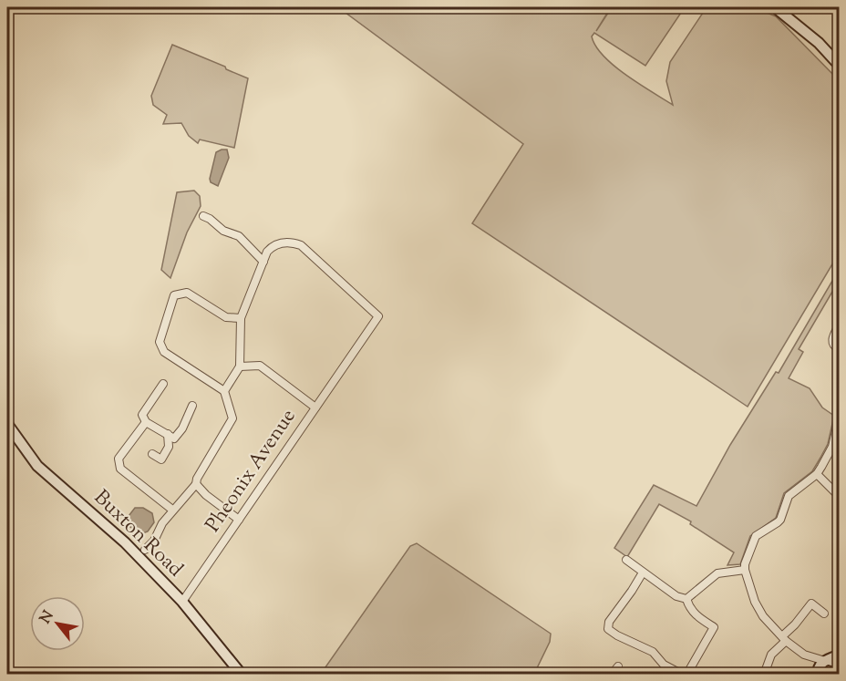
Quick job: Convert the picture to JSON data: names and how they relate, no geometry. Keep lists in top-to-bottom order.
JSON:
{
  "streets": {
    "street": ["Pheonix Avenue", "Buxton Road"]
  },
  "crossings": [
    ["Pheonix Avenue", "Buxton Road"]
  ],
  "north": "top left"
}
